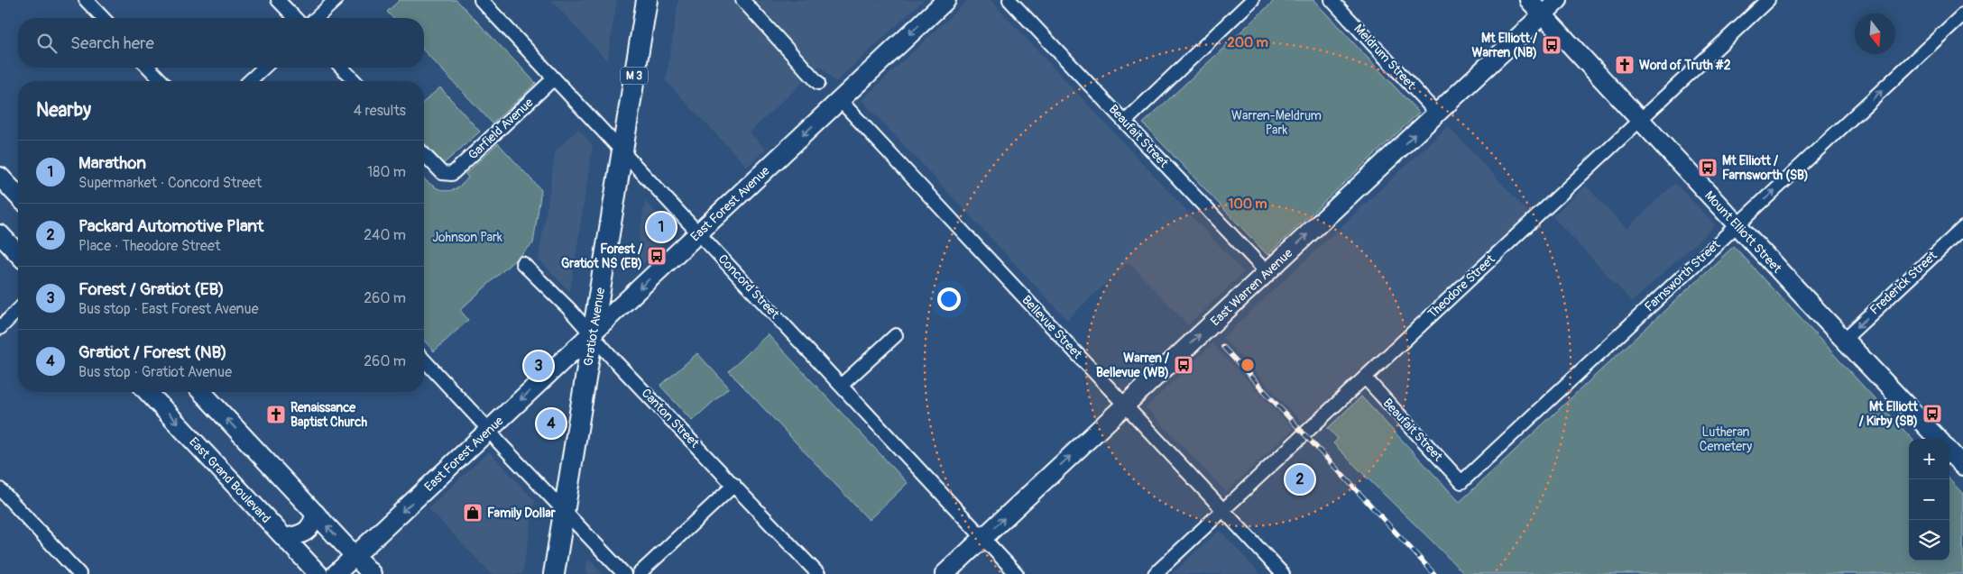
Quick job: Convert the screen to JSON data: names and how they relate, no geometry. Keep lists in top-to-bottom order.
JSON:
{
  "streets": {
    "main road": [
      "M 3",
      "East Forest Avenue",
      "Mount Elliott Street",
      "East Warren Avenue",
      "Gratiot Avenue",
      "East Grand Boulevard"
    ],
    "street": [
      "Meldrum Street",
      "Garfield Avenue",
      "Beaufait Street",
      "Farnsworth Street",
      "Frederick Street",
      "Concord Street",
      "Theodore Street",
      "Bellevue Street",
      "Canton Street"
    ]
  },
  "crossings": [
    ["Meldrum Street", "East Warren Avenue"],
    ["Garfield Avenue", "Concord Street"],
    ["Beaufait Street", "Farnsworth Street"],
    ["Beaufait Street", "East Warren Avenue"],
    ["Beaufait Street", "Theodore Street"],
    ["East Forest Avenue", "Concord Street"],
    ["East Forest Avenue", "Gratiot Avenue"],
    ["East Forest Avenue", "Bellevue Street"],
    ["East Forest Avenue", "Canton Street"],
    ["Mount Elliott Street", "Farnsworth Street"],
    ["Mount Elliott Street", "Frederick Street"],
    ["Mount Elliott Street", "East Warren Avenue"],
    ["Mount Elliott Street", "Theodore Street"],
    ["Concord Street", "East Warren Avenue"],
    ["Concord Street", "Gratiot Avenue"],
    ["East Warren Avenue", "Bellevue Street"],
    ["Theodore Street", "Bellevue Street"],
    ["Gratiot Avenue", "Canton Street"]
  ],
  "one_way": [
    "East Forest Avenue",
    "Farnsworth Street",
    "Frederick Street",
    "East Warren Avenue"
  ],
  "parks": ["Warren-Meldrum Park", "Johnson Park", "Lutheran Cemetery"],
  "places": {
    "bus stop": [
      "Mt Elliott / Warren (NB)",
      "Mt Elliott / Farnsworth (SB)",
      "Forest / Gratiot NS (EB)",
      "Warren / Bellevue (WB)",
      "Mt Elliott / Kirby (SB)"
    ],
    "church": ["Word of Truth #2", "Renaissance Baptist Church"],
    "shop": ["Family Dollar"]
  },
  "north": "bottom",
  "page": {
    "search": "Search here",
    "heading": ["Nearby", "4 results"],
    "list": [
      {
        "mark": "1",
        "name": "Marathon",
        "note": "Supermarket · Concord Street",
        "value": "180 m"
      },
      {
        "mark": "2",
        "name": "Packard Automotive Plant",
        "note": "Place · Theodore Street",
        "value": "240 m"
      },
      {
        "mark": "3",
        "name": "Forest / Gratiot (EB)",
        "note": "Bus stop · East Forest Avenue",
        "value": "260 m"
      },
      {
        "mark": "4",
        "name": "Gratiot / Forest (NB)",
        "note": "Bus stop · Gratiot Avenue",
        "value": "260 m"
      }
    ],
    "pins": [
      "1",
      "3",
      "4",
      "2"
    ],
    "map_buttons": ["+", "−"]
  },
  "rings": ["200 m", "100 m"]
}
